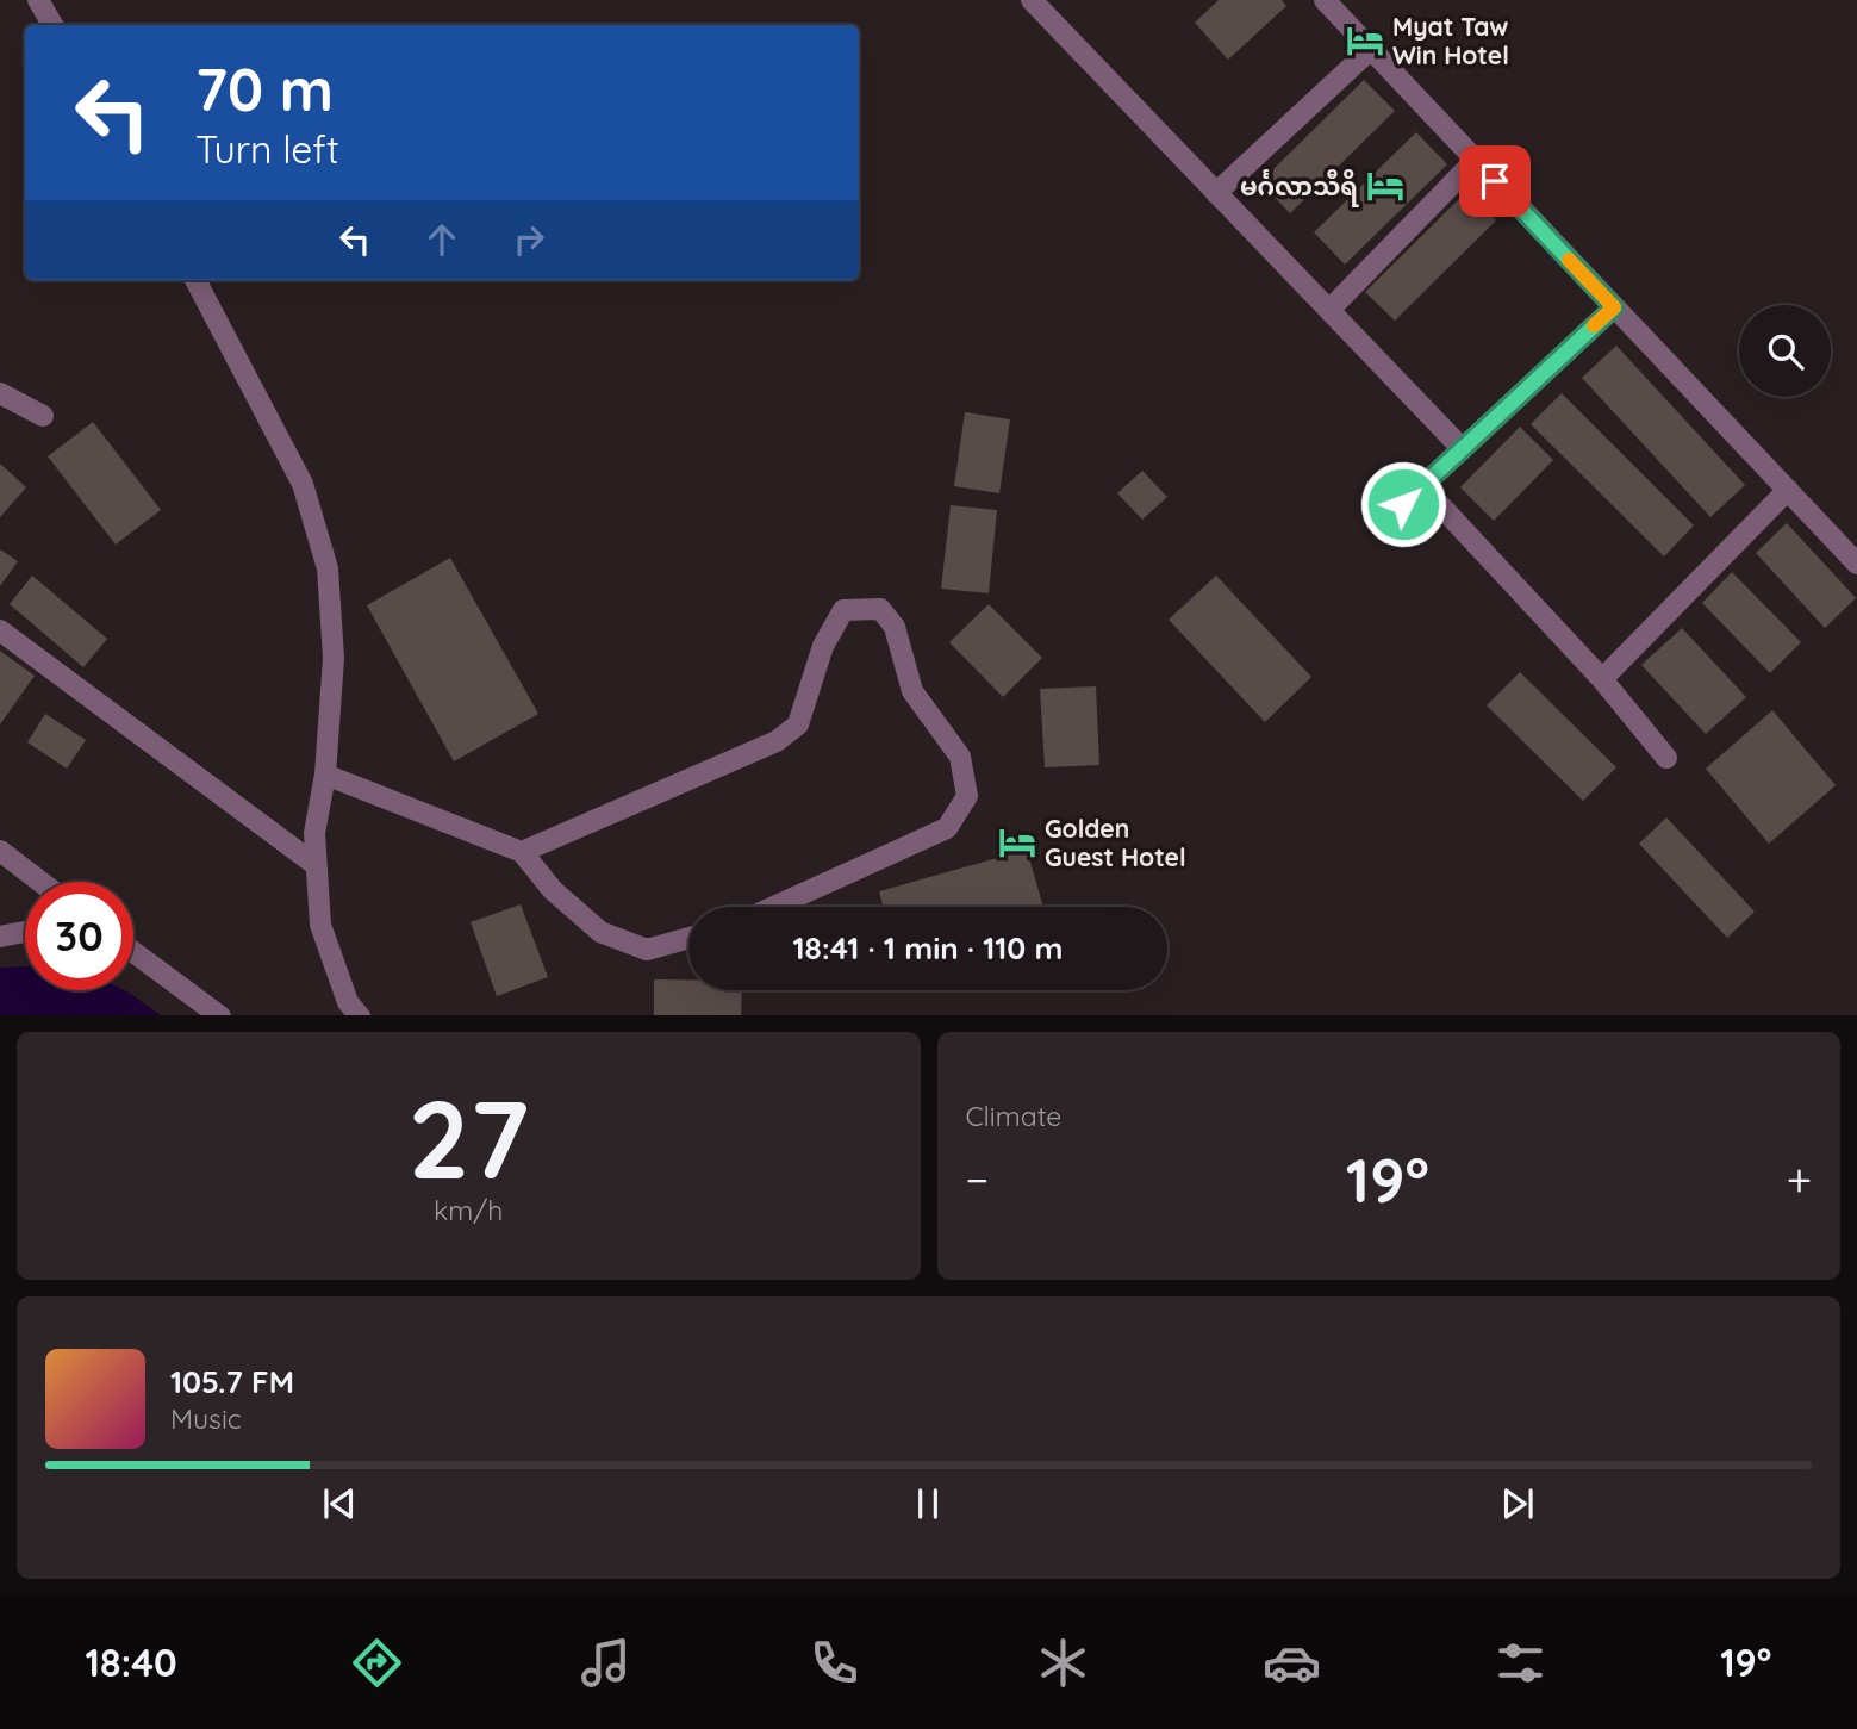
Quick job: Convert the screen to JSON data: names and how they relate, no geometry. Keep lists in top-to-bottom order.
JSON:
{
  "places": {
    "hotel": ["Myat Taw Win Hotel", "မင်္ဂလာသီရိ", "Golden Guest Hotel"]
  },
  "page": {
    "turn": ["70 m", "Turn left"],
    "limit": "30",
    "trip": "18:41 · 1 min · 110 m",
    "tile": [
      ["27", "km/h"],
      "Climate"
    ],
    "heat": ["−", "19°", "+"],
    "song": ["105.7 FM", "Music"],
    "tabs": ["18:40", "19°"]
  }
}
